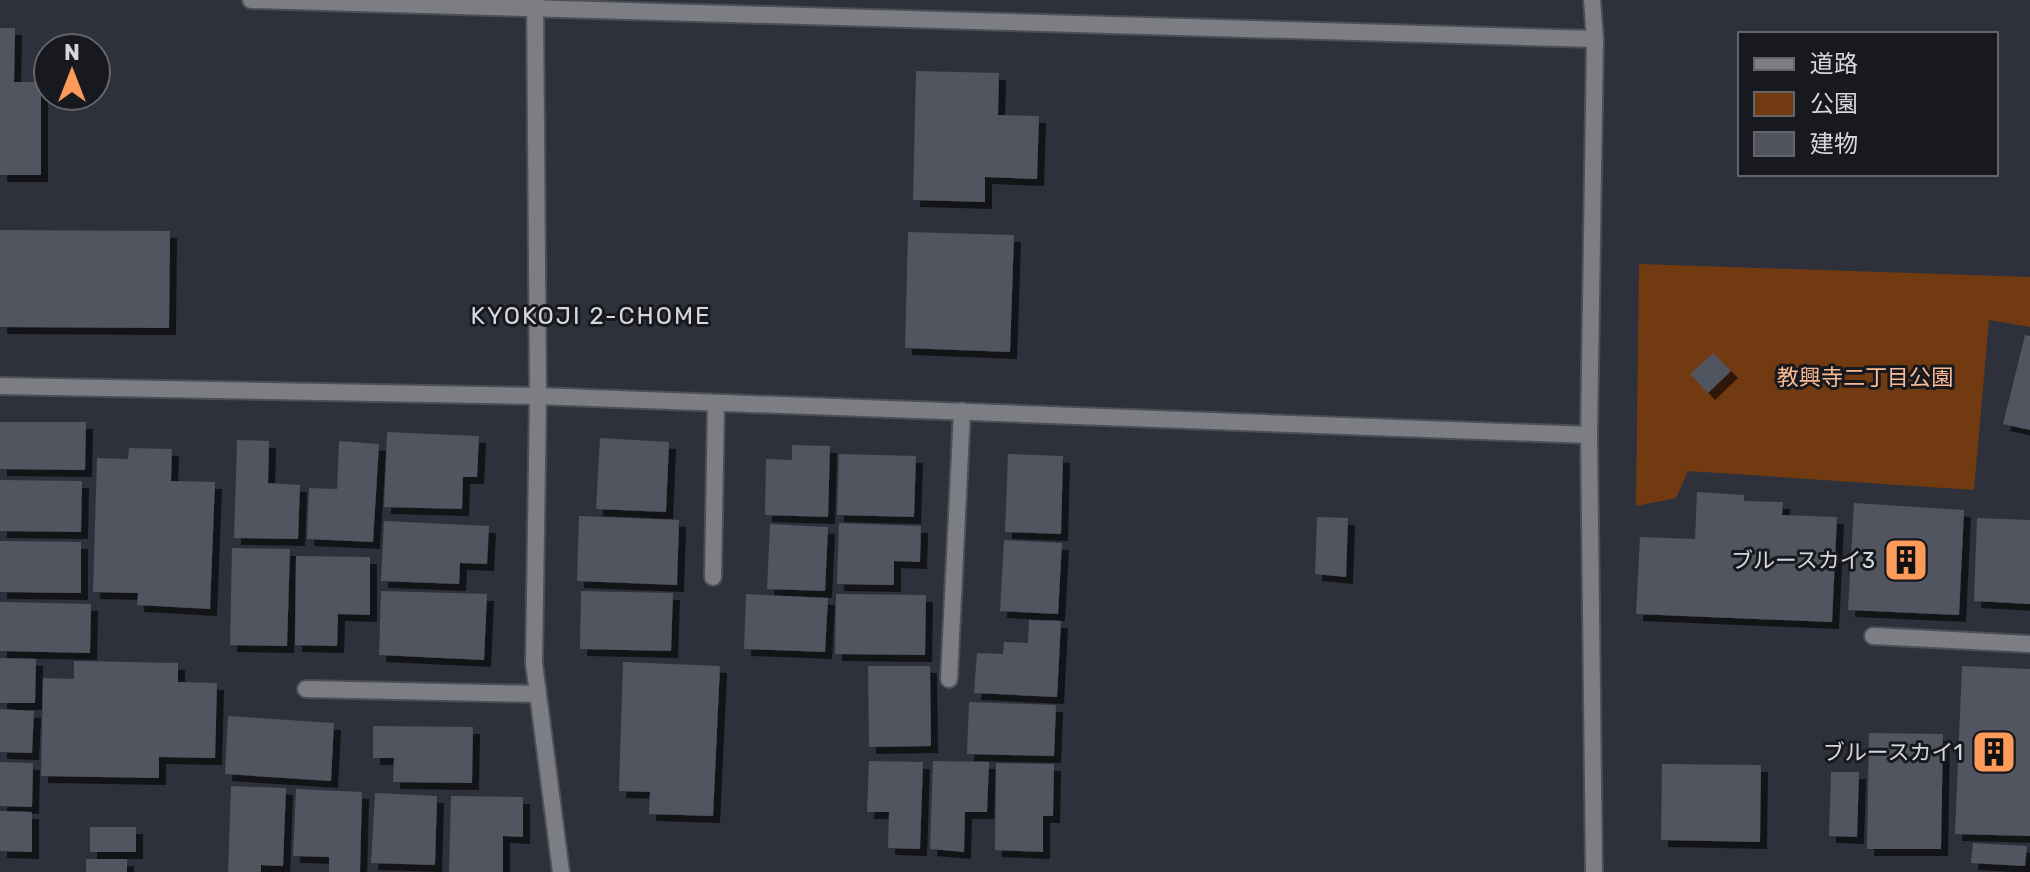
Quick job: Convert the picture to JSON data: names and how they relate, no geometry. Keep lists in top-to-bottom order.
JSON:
{
  "districts": ["KYOKOJI 2-CHOME"],
  "parks": ["教興寺二丁目公園"],
  "places": {
    "building": ["ブルースカイ3", "ブルースカイ1"]
  },
  "legend": ["道路", "公園", "建物"],
  "north": "top"
}
